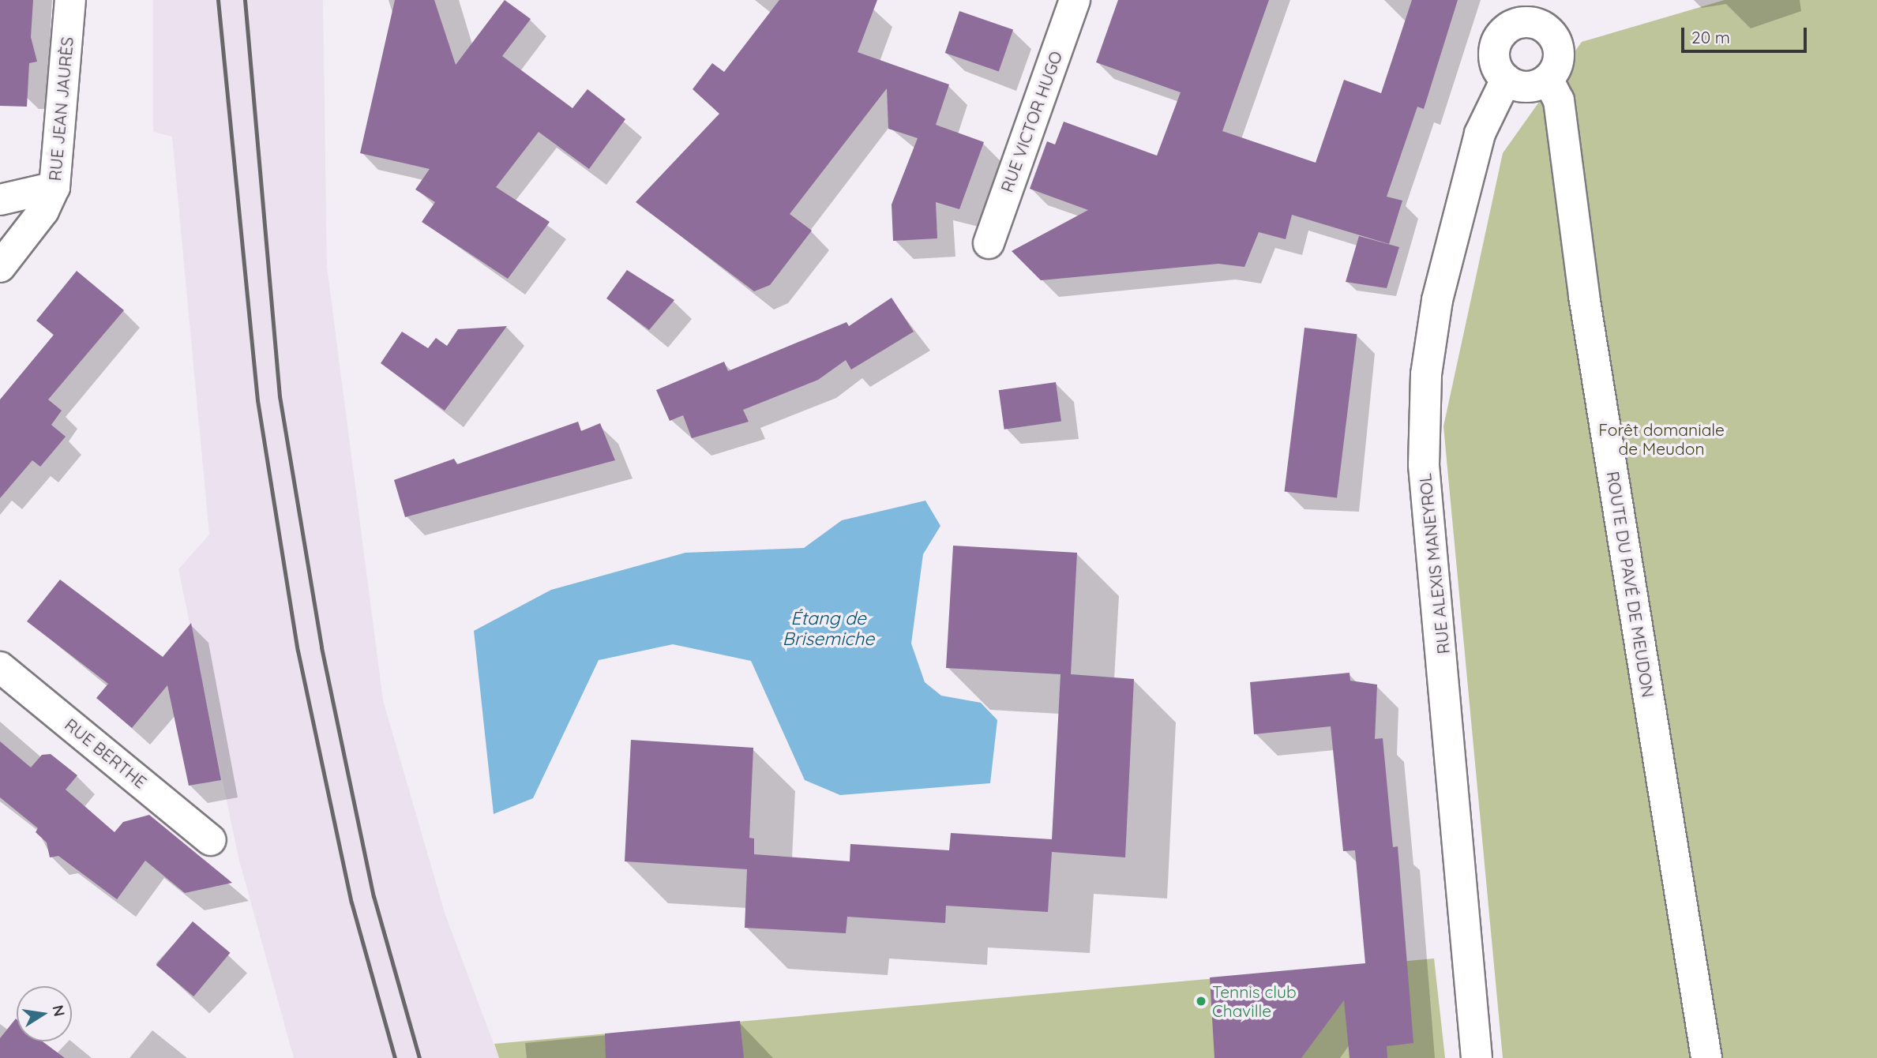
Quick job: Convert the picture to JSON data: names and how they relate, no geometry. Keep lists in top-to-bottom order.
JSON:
{
  "streets": {
    "street": [
      "RUE JEAN JAURÈS",
      "RUE VICTOR HUGO",
      "RUE ALEXIS MANEYROL",
      "ROUTE DU PAVÉ DE MEUDON",
      "RUE BERTHE"
    ]
  },
  "crossings": [
    ["RUE ALEXIS MANEYROL", "ROUTE DU PAVÉ DE MEUDON"]
  ],
  "water": ["Étang de Brisemiche"],
  "parks": ["Forêt domaniale de Meudon"],
  "places": ["Tennis club Chaville"],
  "scale_bar": "20 m",
  "north": "right"
}
